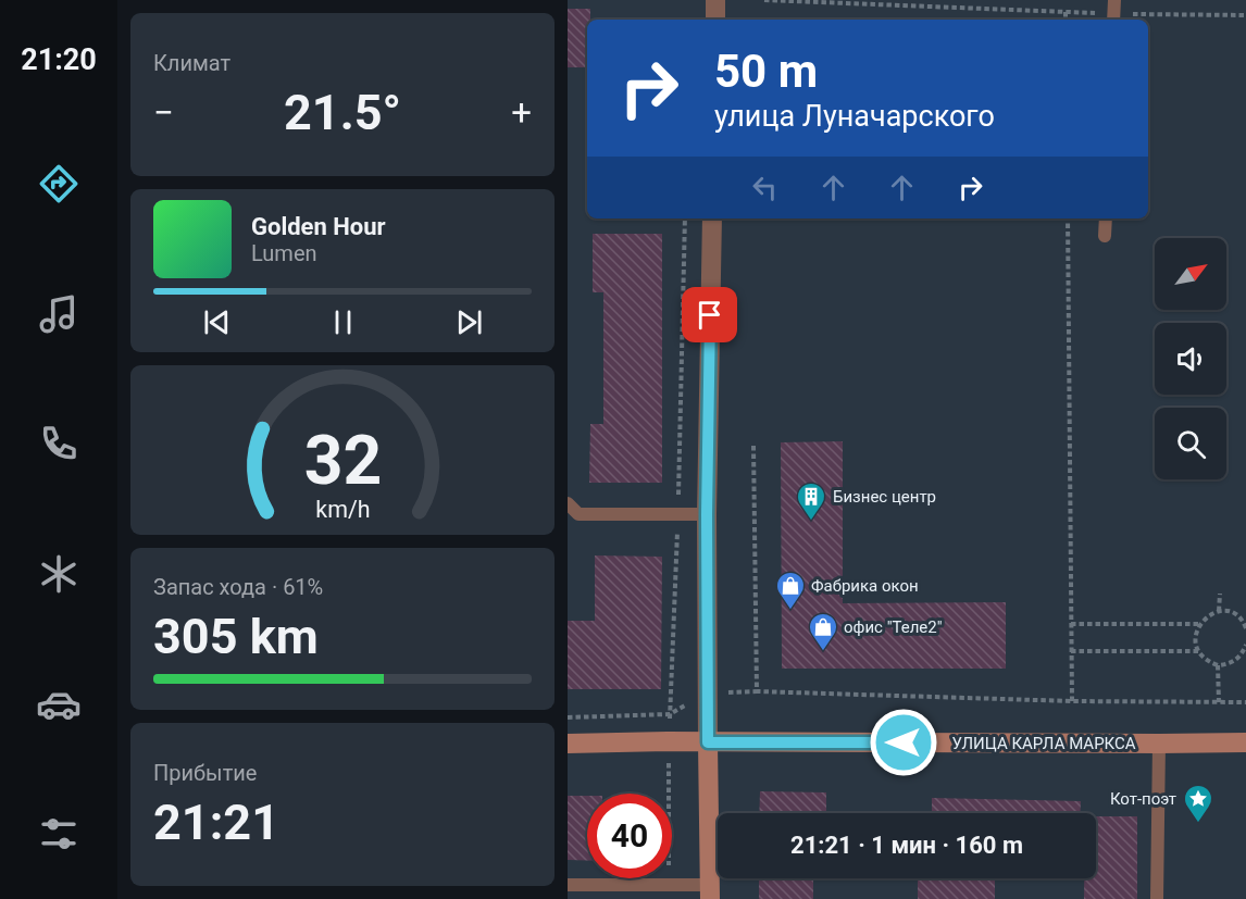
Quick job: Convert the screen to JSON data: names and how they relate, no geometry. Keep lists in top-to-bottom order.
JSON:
{
  "streets": {
    "street": ["УЛИЦА КАРЛА МАРКСА"]
  },
  "places": {
    "building": ["Бизнес центр"],
    "shop": ["Фабрика окон", "офис \"Теле2\""],
    "place": ["Кот-поэт"]
  },
  "north": "top right",
  "page": {
    "tabs": "21:20",
    "tile": [
      "Климат",
      ["Запас хода · 61%", "305 km"],
      ["Прибытие", "21:21"]
    ],
    "turn": ["50 m", "улица Луначарского"],
    "heat": ["−", "21.5°", "+"],
    "song": ["Golden Hour", "Lumen"],
    "limit": "40",
    "trip": "21:21 · 1 мин · 160 m",
    "gauge": ["32", "km/h"]
  }
}
